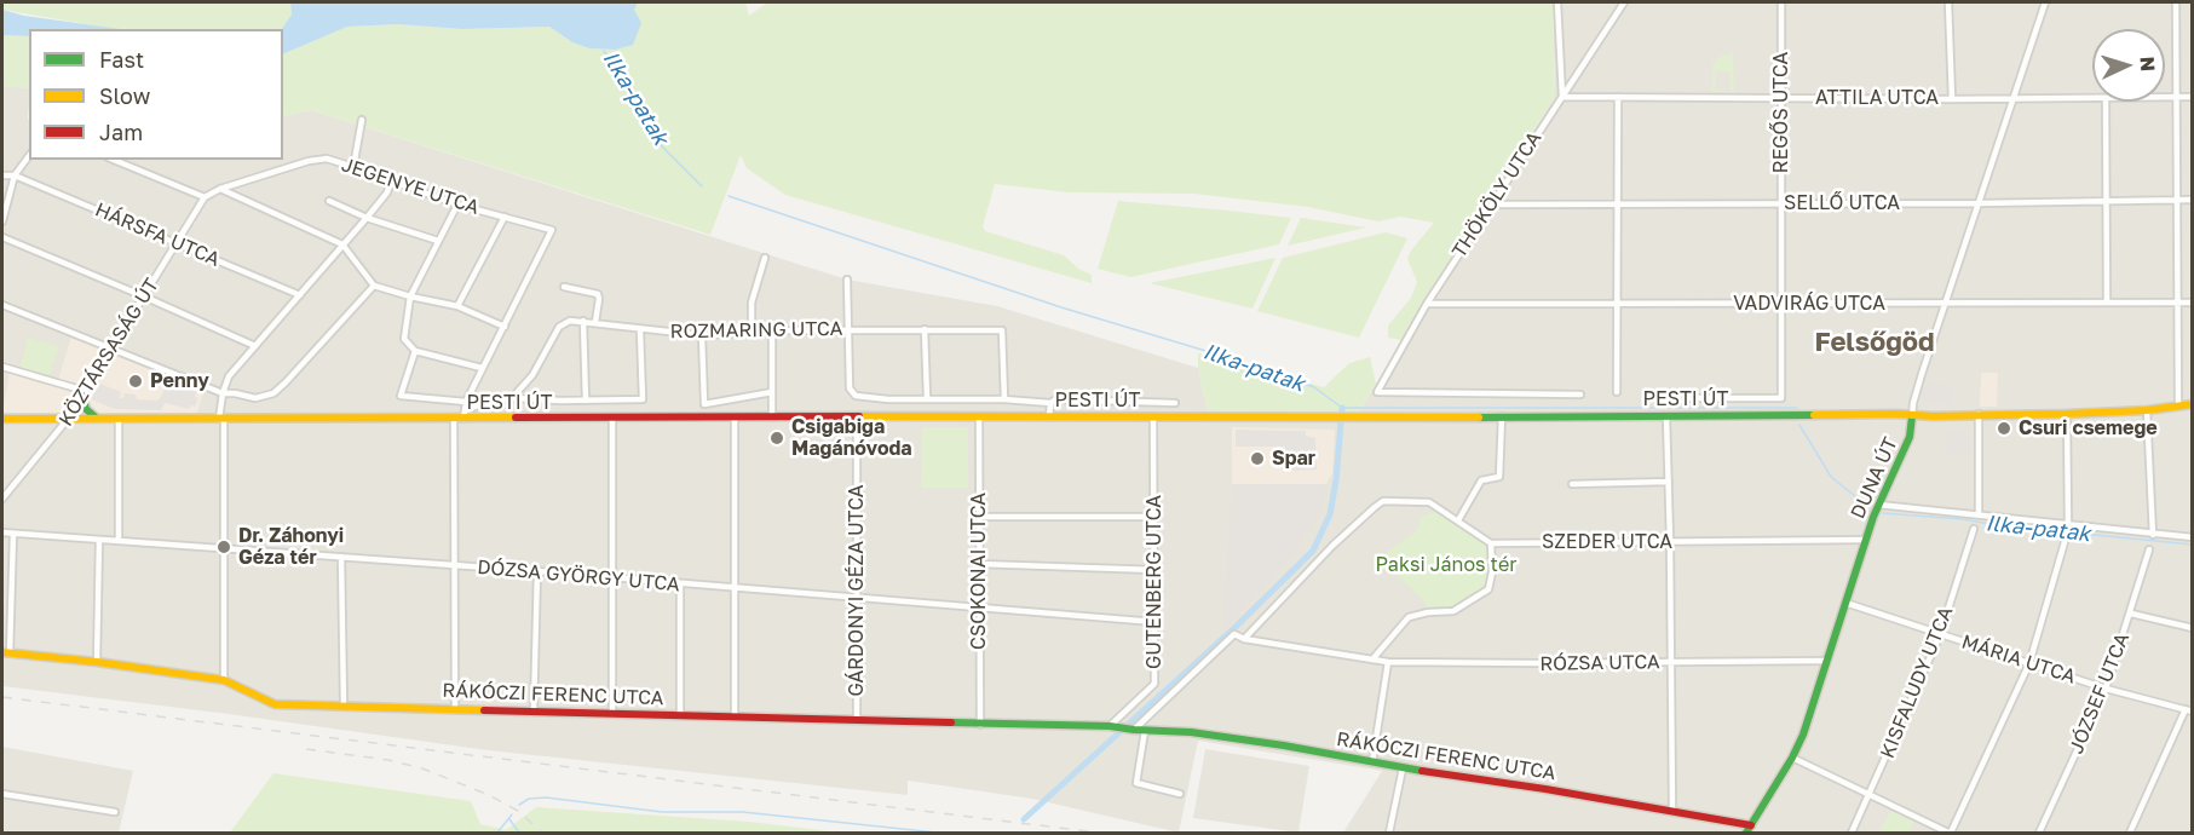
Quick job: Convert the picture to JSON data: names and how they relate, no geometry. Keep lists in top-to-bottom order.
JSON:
{
  "streets": {
    "main road": ["PESTI ÚT", "DUNA ÚT", "RÁKÓCZI FERENC UTCA"],
    "street": [
      "ATTILA UTCA",
      "REGŐS UTCA",
      "JEGENYE UTCA",
      "THÖKÖLY UTCA",
      "SELLŐ UTCA",
      "HÁRSFA UTCA",
      "VADVIRÁG UTCA",
      "ROZMARING UTCA",
      "KÖZTÁRSASÁG ÚT",
      "SZEDER UTCA",
      "CSOKONAI UTCA",
      "DÓZSA GYÖRGY UTCA",
      "GUTENBERG UTCA",
      "GÁRDONYI GÉZA UTCA",
      "MÁRIA UTCA",
      "RÓZSA UTCA",
      "KISFALUDY UTCA",
      "JÓZSEF UTCA"
    ]
  },
  "crossings": [
    ["ATTILA UTCA", "REGŐS UTCA"],
    ["ATTILA UTCA", "THÖKÖLY UTCA"],
    ["ATTILA UTCA", "DUNA ÚT"],
    ["REGŐS UTCA", "SELLŐ UTCA"],
    ["REGŐS UTCA", "VADVIRÁG UTCA"],
    ["JEGENYE UTCA", "KÖZTÁRSASÁG ÚT"],
    ["THÖKÖLY UTCA", "SELLŐ UTCA"],
    ["THÖKÖLY UTCA", "VADVIRÁG UTCA"],
    ["SELLŐ UTCA", "DUNA ÚT"],
    ["HÁRSFA UTCA", "KÖZTÁRSASÁG ÚT"],
    ["VADVIRÁG UTCA", "DUNA ÚT"],
    ["ROZMARING UTCA", "PESTI ÚT"],
    ["KÖZTÁRSASÁG ÚT", "PESTI ÚT"],
    ["PESTI ÚT", "DUNA ÚT"],
    ["PESTI ÚT", "CSOKONAI UTCA"],
    ["PESTI ÚT", "GUTENBERG UTCA"],
    ["PESTI ÚT", "GÁRDONYI GÉZA UTCA"],
    ["DUNA ÚT", "SZEDER UTCA"],
    ["DUNA ÚT", "MÁRIA UTCA"],
    ["DUNA ÚT", "RÓZSA UTCA"],
    ["DUNA ÚT", "RÁKÓCZI FERENC UTCA"],
    ["CSOKONAI UTCA", "DÓZSA GYÖRGY UTCA"],
    ["CSOKONAI UTCA", "RÁKÓCZI FERENC UTCA"],
    ["DÓZSA GYÖRGY UTCA", "GUTENBERG UTCA"],
    ["DÓZSA GYÖRGY UTCA", "GÁRDONYI GÉZA UTCA"],
    ["GUTENBERG UTCA", "RÁKÓCZI FERENC UTCA"],
    ["GÁRDONYI GÉZA UTCA", "RÁKÓCZI FERENC UTCA"],
    ["MÁRIA UTCA", "KISFALUDY UTCA"],
    ["MÁRIA UTCA", "JÓZSEF UTCA"]
  ],
  "districts": ["Felsőgöd"],
  "water": ["Ilka-patak"],
  "parks": ["Paksi János tér"],
  "places": [
    "Penny",
    "Csuri csemege",
    "Csigabiga Magánóvoda",
    "Spar",
    "Dr. Záhonyi Géza tér"
  ],
  "legend": ["Fast", "Slow", "Jam"],
  "north": "right"
}
